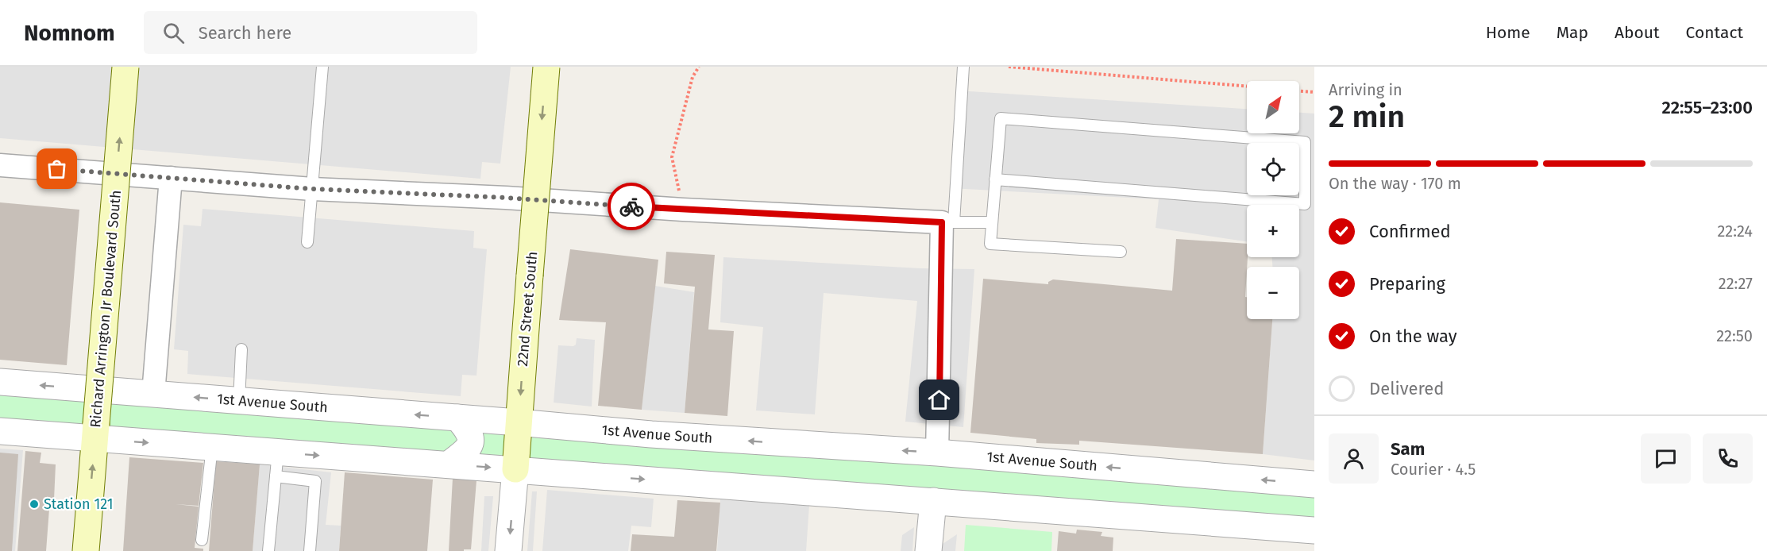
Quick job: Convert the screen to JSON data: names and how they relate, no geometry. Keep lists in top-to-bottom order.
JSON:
{
  "streets": {
    "main road": ["Richard Arrington Jr Boulevard South", "22nd Street South"],
    "street": ["1st Avenue South"]
  },
  "crossings": [
    ["22nd Street South", "1st Avenue South"]
  ],
  "one_way": ["Richard Arrington Jr Boulevard South", "22nd Street South"],
  "places": ["Station 121"],
  "north": "top right",
  "page": {
    "header": "Nomnom",
    "search": "Search here",
    "nav": [
      "Home",
      "Map",
      "About",
      "Contact"
    ],
    "heading": ["2 min", "Arriving in", "22:55–23:00"],
    "panel": ["Sam", "Courier · 4.5"],
    "map_buttons": ["+", "−"],
    "bar": "On the way · 170 m",
    "list": [
      ["Confirmed", "22:24"],
      ["Preparing", "22:27"],
      ["On the way", "22:50"],
      "Delivered"
    ]
  }
}
